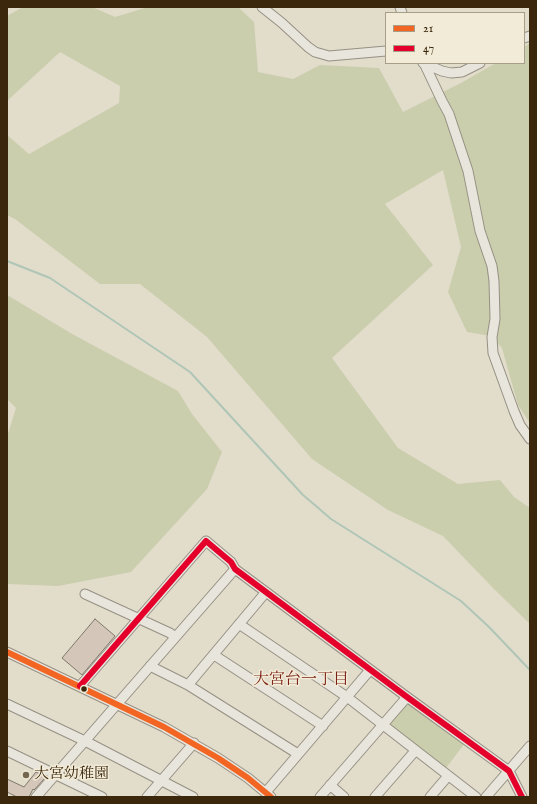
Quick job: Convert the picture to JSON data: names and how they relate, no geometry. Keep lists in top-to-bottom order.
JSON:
{
  "districts": ["大宮台一丁目"],
  "places": ["大宮幼稚園"],
  "lines": ["transit line 47", "transit line 21"],
  "legend": ["21", "47"]
}
